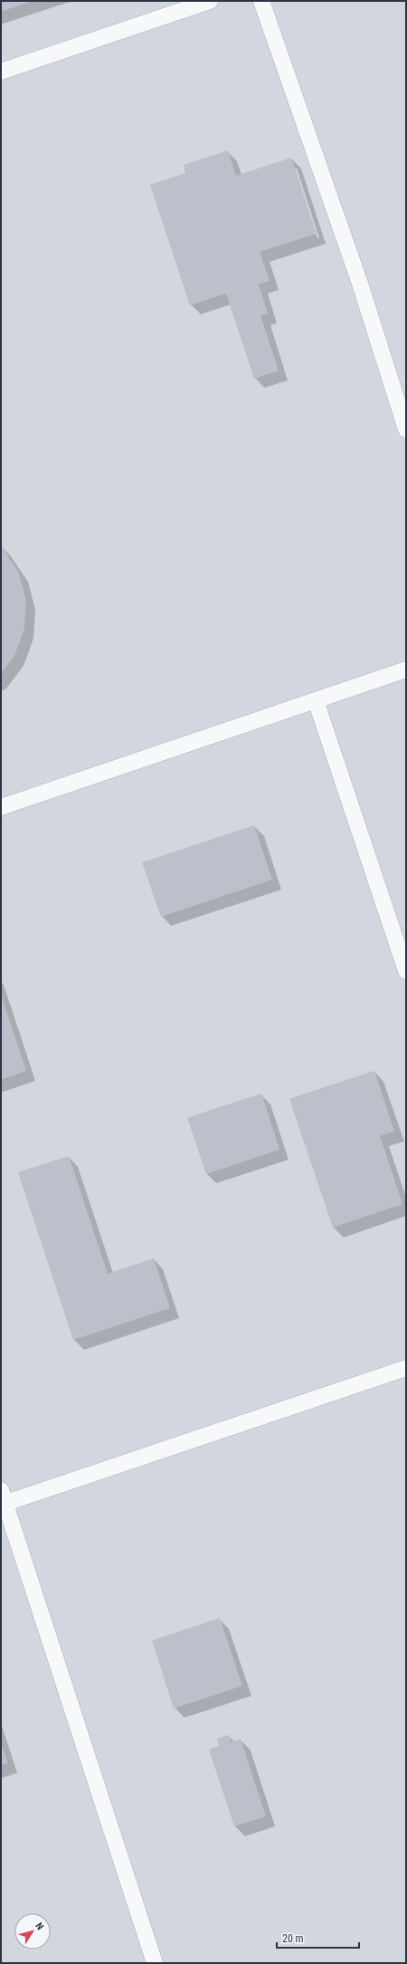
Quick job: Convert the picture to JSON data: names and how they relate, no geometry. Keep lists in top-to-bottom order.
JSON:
{
  "scale_bar": "20 m",
  "north": "top right"
}
